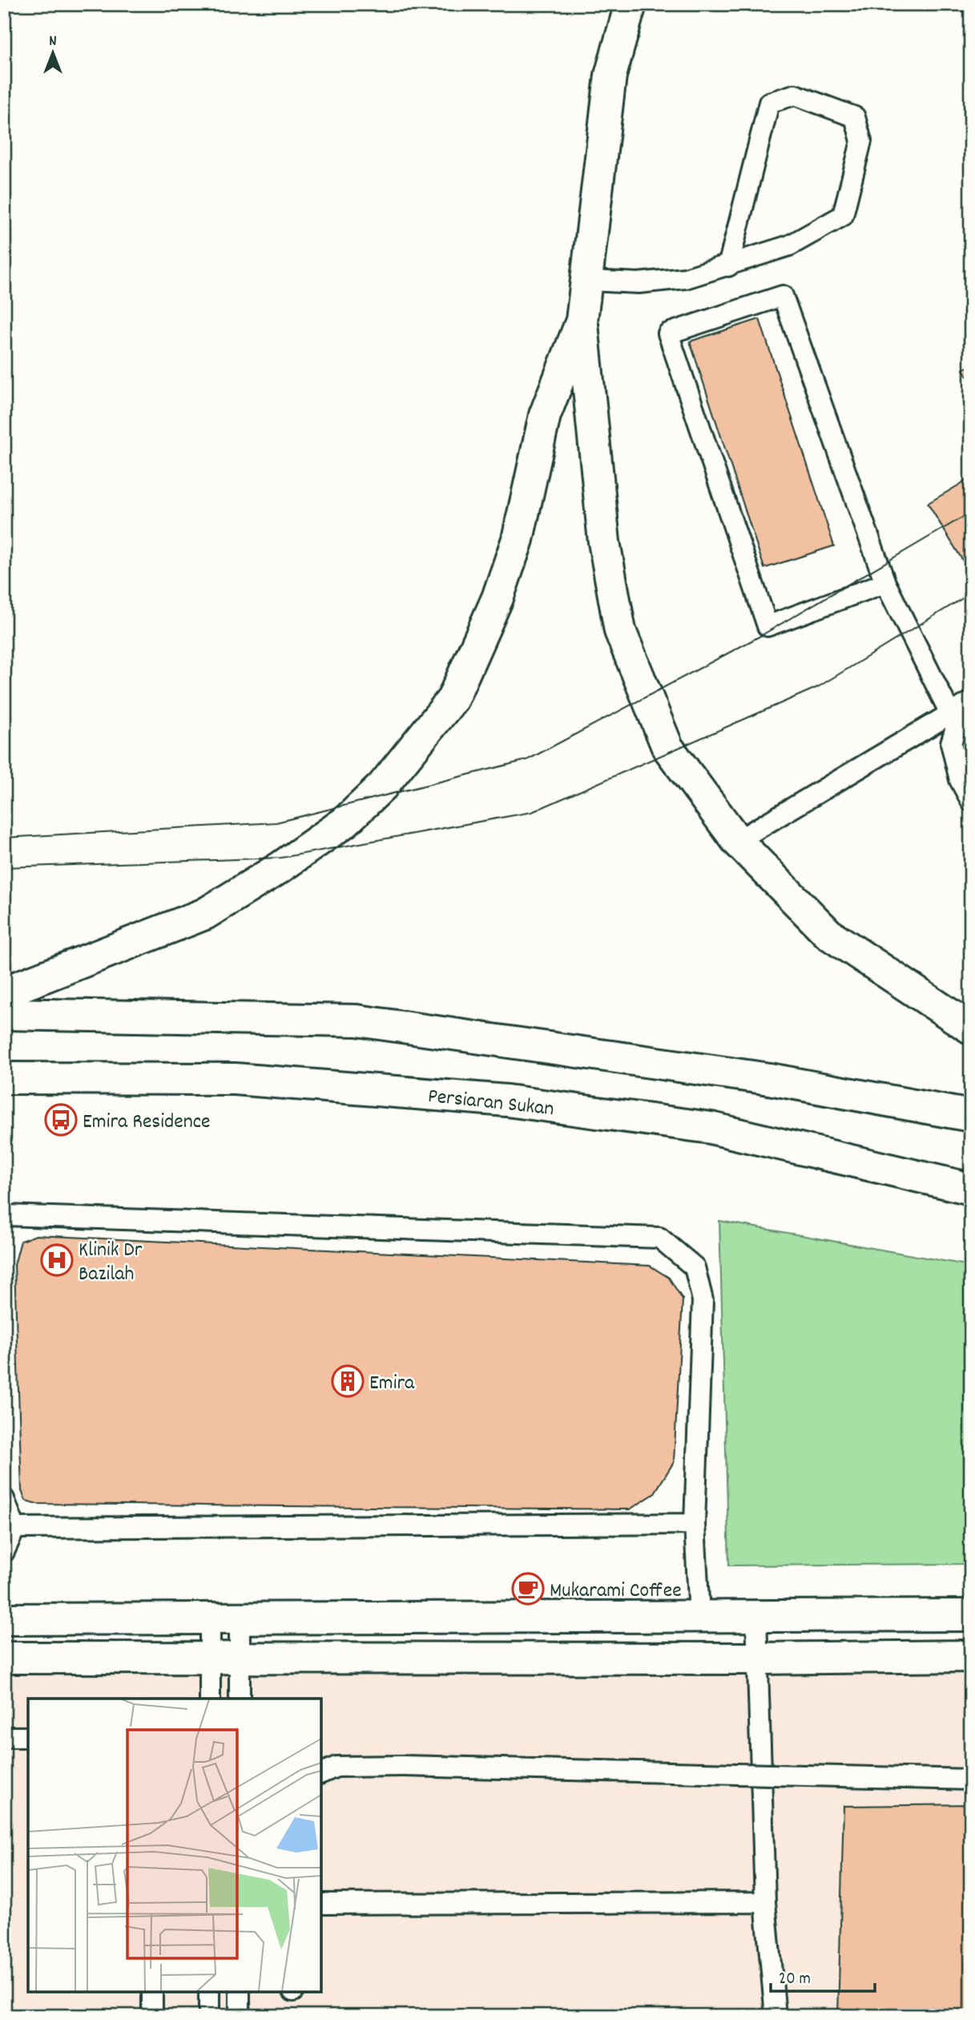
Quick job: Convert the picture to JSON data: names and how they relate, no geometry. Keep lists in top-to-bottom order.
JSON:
{
  "streets": {
    "street": ["Persiaran Sukan"]
  },
  "places": {
    "bus stop": ["Emira Residence"],
    "hospital": ["Klinik Dr Bazilah"],
    "building": ["Emira"],
    "cafe": ["Mukarami Coffee"]
  },
  "scale_bar": "20 m",
  "north": "top"
}
